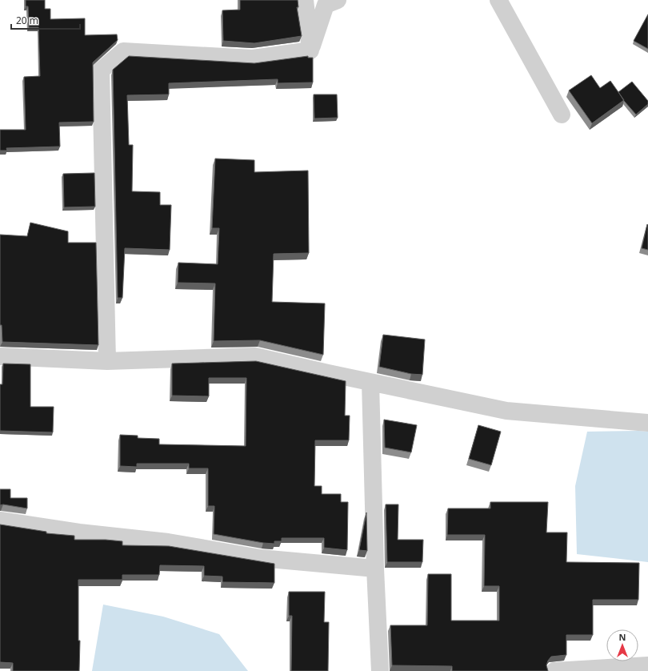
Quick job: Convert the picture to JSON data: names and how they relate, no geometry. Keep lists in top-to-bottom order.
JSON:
{
  "scale_bar": "20 m",
  "north": "top"
}
